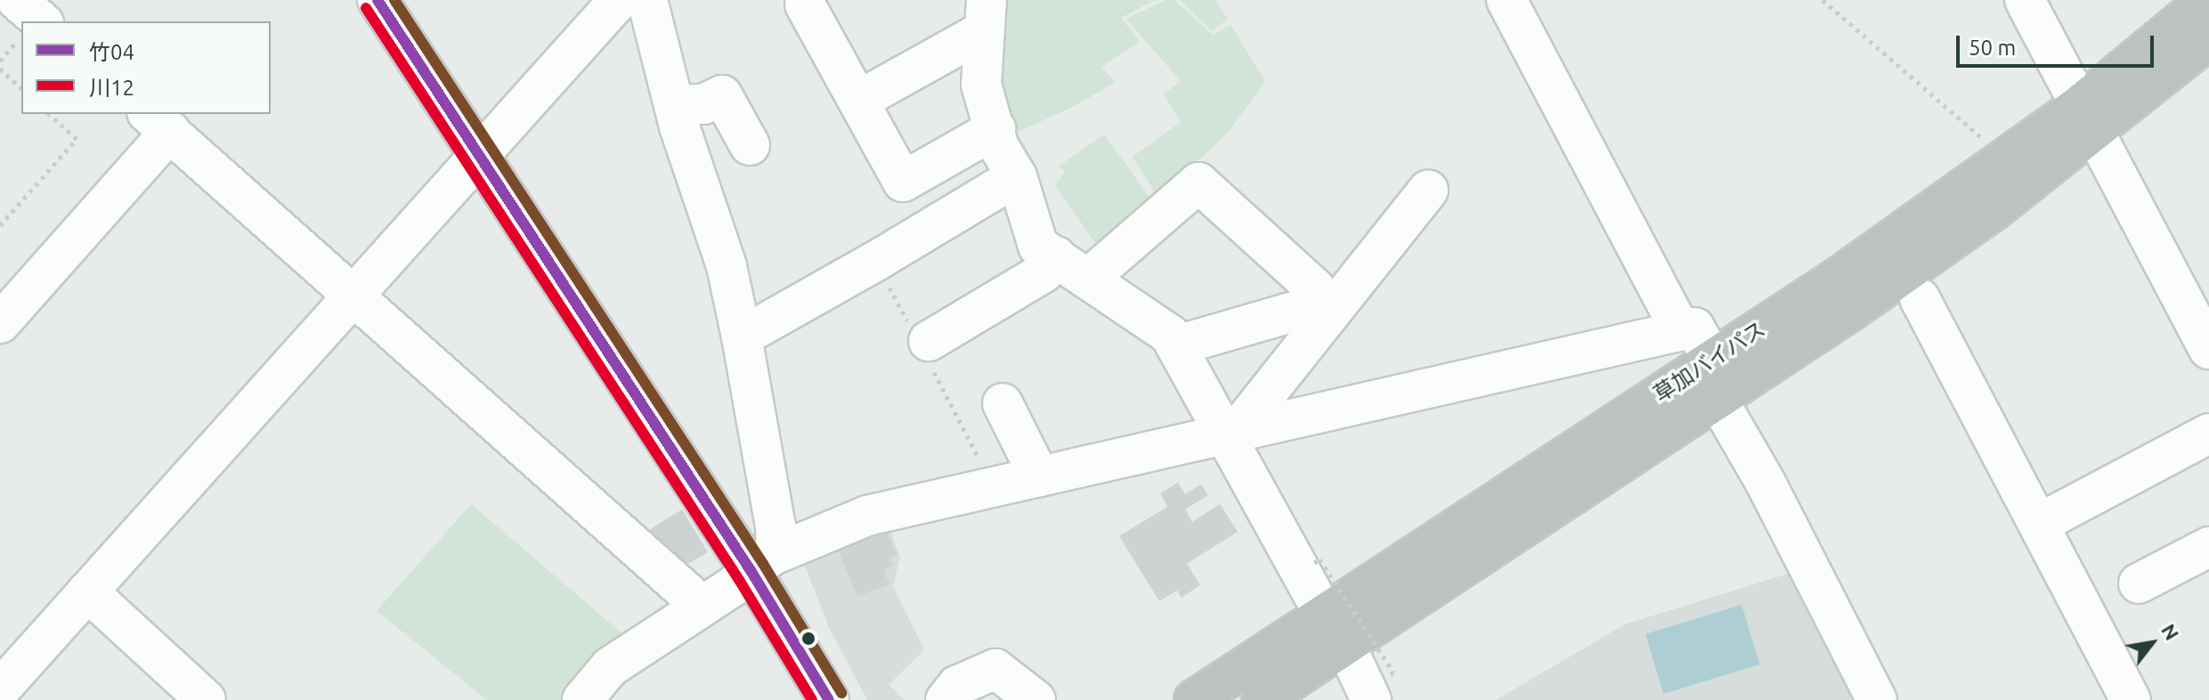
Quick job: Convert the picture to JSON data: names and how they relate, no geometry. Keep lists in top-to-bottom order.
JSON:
{
  "streets": {
    "highway": ["草加バイパス"]
  },
  "lines": ["transit line 竹04", "transit line 川12"],
  "legend": ["竹04", "川12"],
  "scale_bar": "50 m",
  "north": "top right"
}
